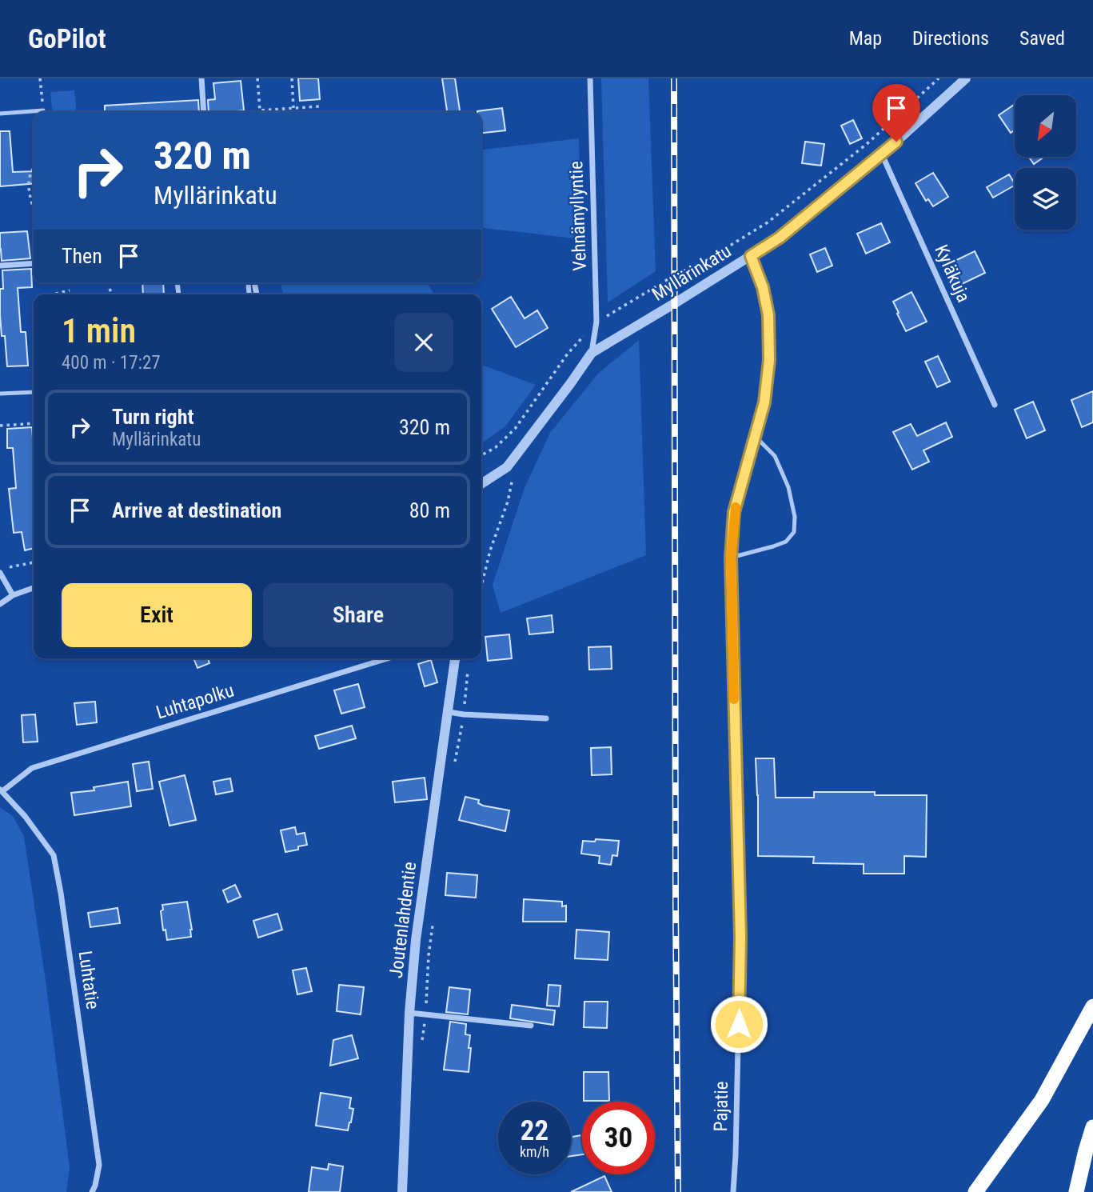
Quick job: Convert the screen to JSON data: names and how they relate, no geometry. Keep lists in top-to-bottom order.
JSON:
{
  "streets": {
    "street": [
      "Vehnämyllyntie",
      "Myllärinkatu",
      "Kyläkuja",
      "Luhtapolku",
      "Joutenlahdentie",
      "Luhtatie",
      "Pajatie"
    ]
  },
  "crossings": [
    ["Vehnämyllyntie", "Myllärinkatu"],
    ["Myllärinkatu", "Kyläkuja"],
    ["Myllärinkatu", "Pajatie"],
    ["Luhtapolku", "Luhtatie"]
  ],
  "north": "bottom left",
  "page": {
    "header": "GoPilot",
    "nav": ["Map", "Directions", "Saved"],
    "turn": ["320 m", "Myllärinkatu"],
    "then": "Then",
    "heading": ["1 min", "400 m · 17:27"],
    "list": [
      {
        "name": "Turn right",
        "note": "Myllärinkatu",
        "value": "320 m"
      },
      {
        "name": "Arrive at destination",
        "value": "80 m"
      }
    ],
    "buttons": ["Exit", "Share"],
    "speed": "22 km/h",
    "limit": "30"
  }
}
